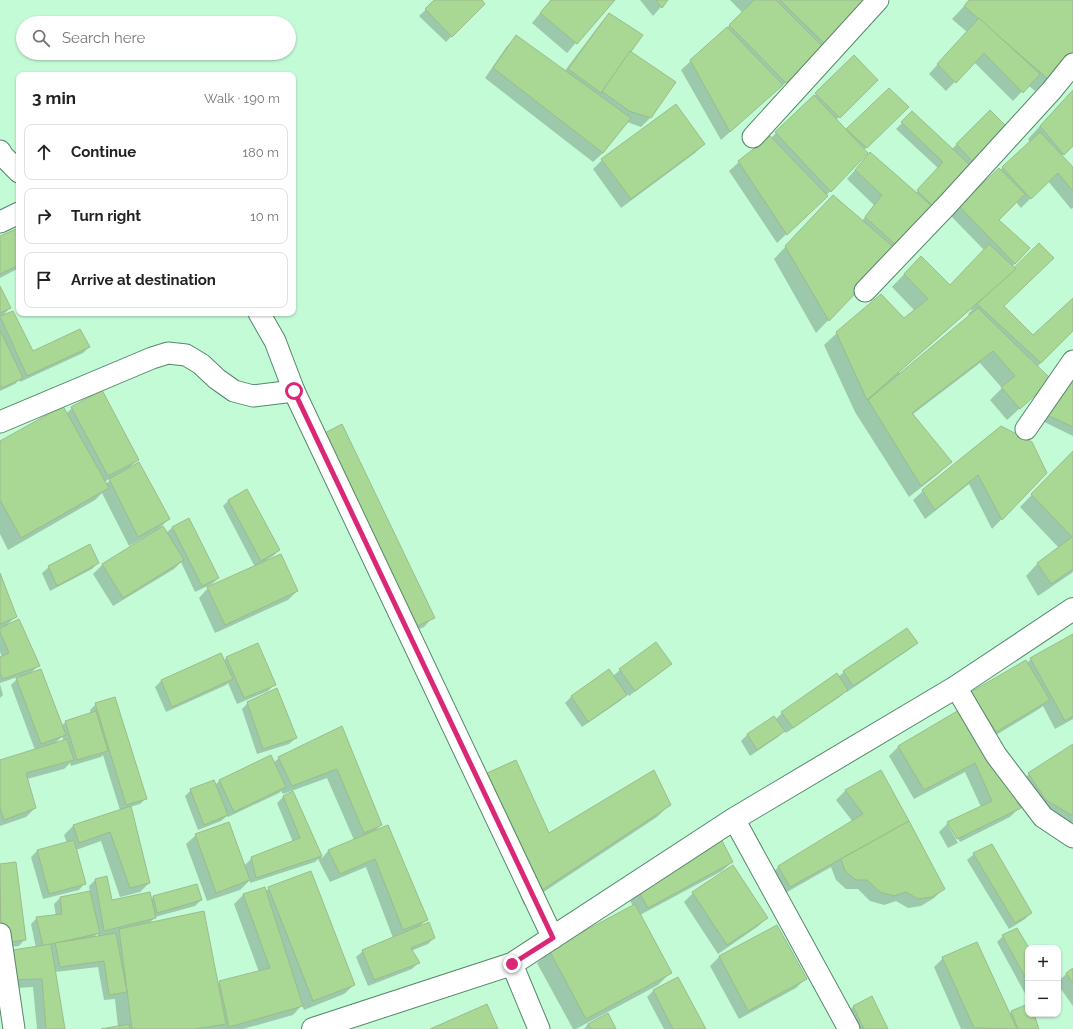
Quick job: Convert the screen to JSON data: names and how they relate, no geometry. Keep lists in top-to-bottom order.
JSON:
{
  "page": {
    "search": "Search here",
    "heading": ["3 min", "Walk · 190 m"],
    "list": [
      ["Continue", "180 m"],
      ["Turn right", "10 m"],
      "Arrive at destination"
    ],
    "map_buttons": ["+", "−"]
  }
}
